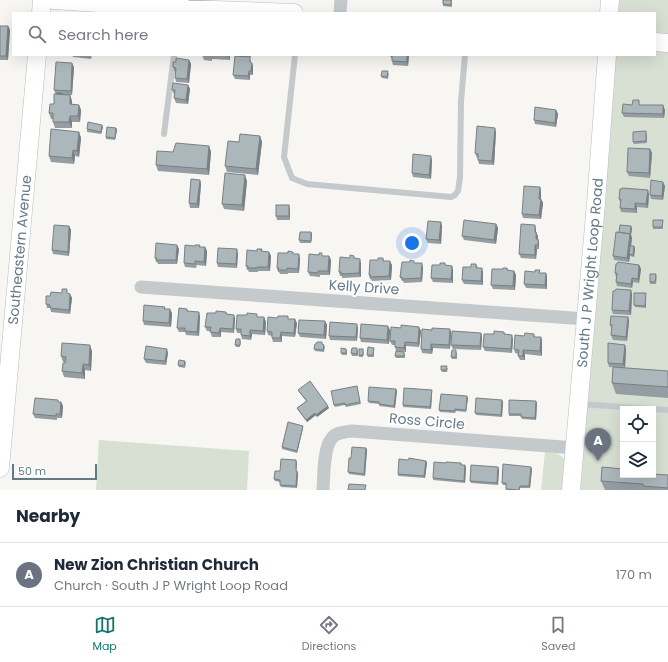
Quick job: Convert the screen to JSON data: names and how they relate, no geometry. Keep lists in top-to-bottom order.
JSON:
{
  "streets": {
    "main road": ["Southeastern Avenue", "South J P Wright Loop Road"],
    "street": ["Kelly Drive", "Ross Circle"]
  },
  "crossings": [
    ["South J P Wright Loop Road", "Kelly Drive"],
    ["South J P Wright Loop Road", "Ross Circle"]
  ],
  "scale_bar": "50 m",
  "page": {
    "search": "Search here",
    "pins": "A",
    "scale": "50 m",
    "heading": "Nearby",
    "list": [
      {
        "mark": "A",
        "name": "New Zion Christian Church",
        "note": "Church · South J P Wright Loop Road",
        "value": "170 m"
      }
    ],
    "nav": ["Map", "Directions", "Saved"]
  }
}
